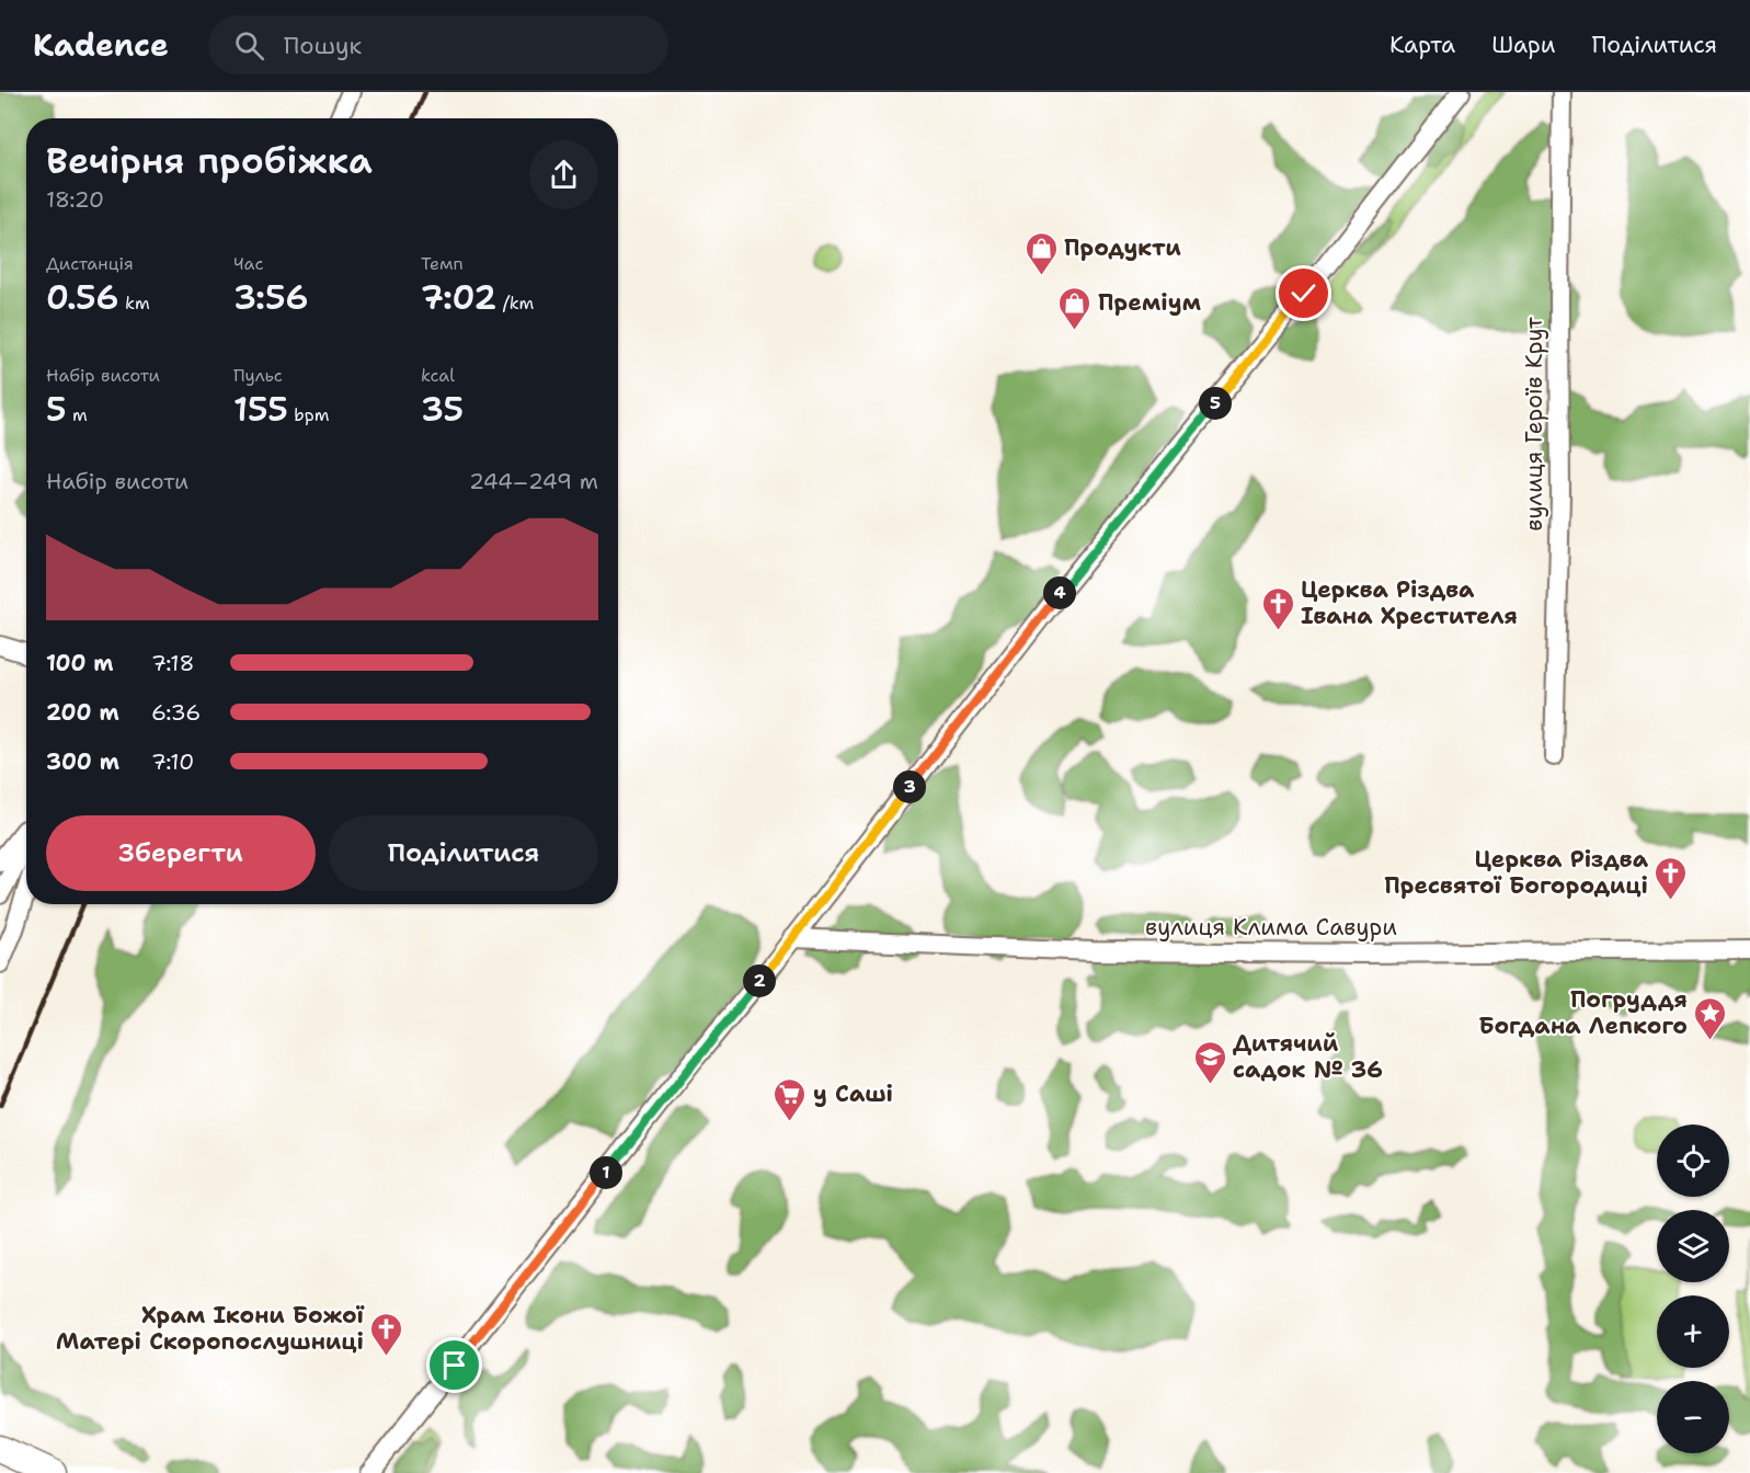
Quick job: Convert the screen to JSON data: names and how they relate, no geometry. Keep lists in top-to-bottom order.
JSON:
{
  "streets": {
    "street": ["вулиця Героїв Крут", "вулиця Клима Савури"]
  },
  "places": {
    "shop": ["Продукти", "Преміум"],
    "church": ["Церква Різдва Івана Хрестителя", "Церква Різдва Пресвятої Богородиці", "Храм Ікони Божої Матері Скоропослушниці"],
    "place": ["Погруддя Богдана Лепкого"],
    "school or university": ["Дитячий садок № 36"],
    "supermarket": ["у Саші"]
  },
  "page": {
    "header": "Kadence",
    "search": "Пошук",
    "nav": ["Карта", "Шари", "Поділитися"],
    "heading": ["Вечірня пробіжка", "18:20"],
    "stats": [
      ["Дистанція", "0.56 km"],
      ["Час", "3:56"],
      ["Темп", "7:02 /km"],
      ["Набір висоти", "5 m"],
      ["Пульс", "155 bpm"],
      ["kcal", "35"]
    ],
    "pins": [
      "5",
      "4",
      "3",
      "2",
      "1"
    ],
    "chart": ["Набір висоти", "244–249 m"],
    "list": [
      {
        "name": "100 m",
        "note": "7:18"
      },
      {
        "name": "200 m",
        "note": "6:36"
      },
      {
        "name": "300 m",
        "note": "7:10"
      }
    ],
    "buttons": ["Зберегти", "Поділитися"],
    "map_buttons": ["+", "−"]
  }
}
